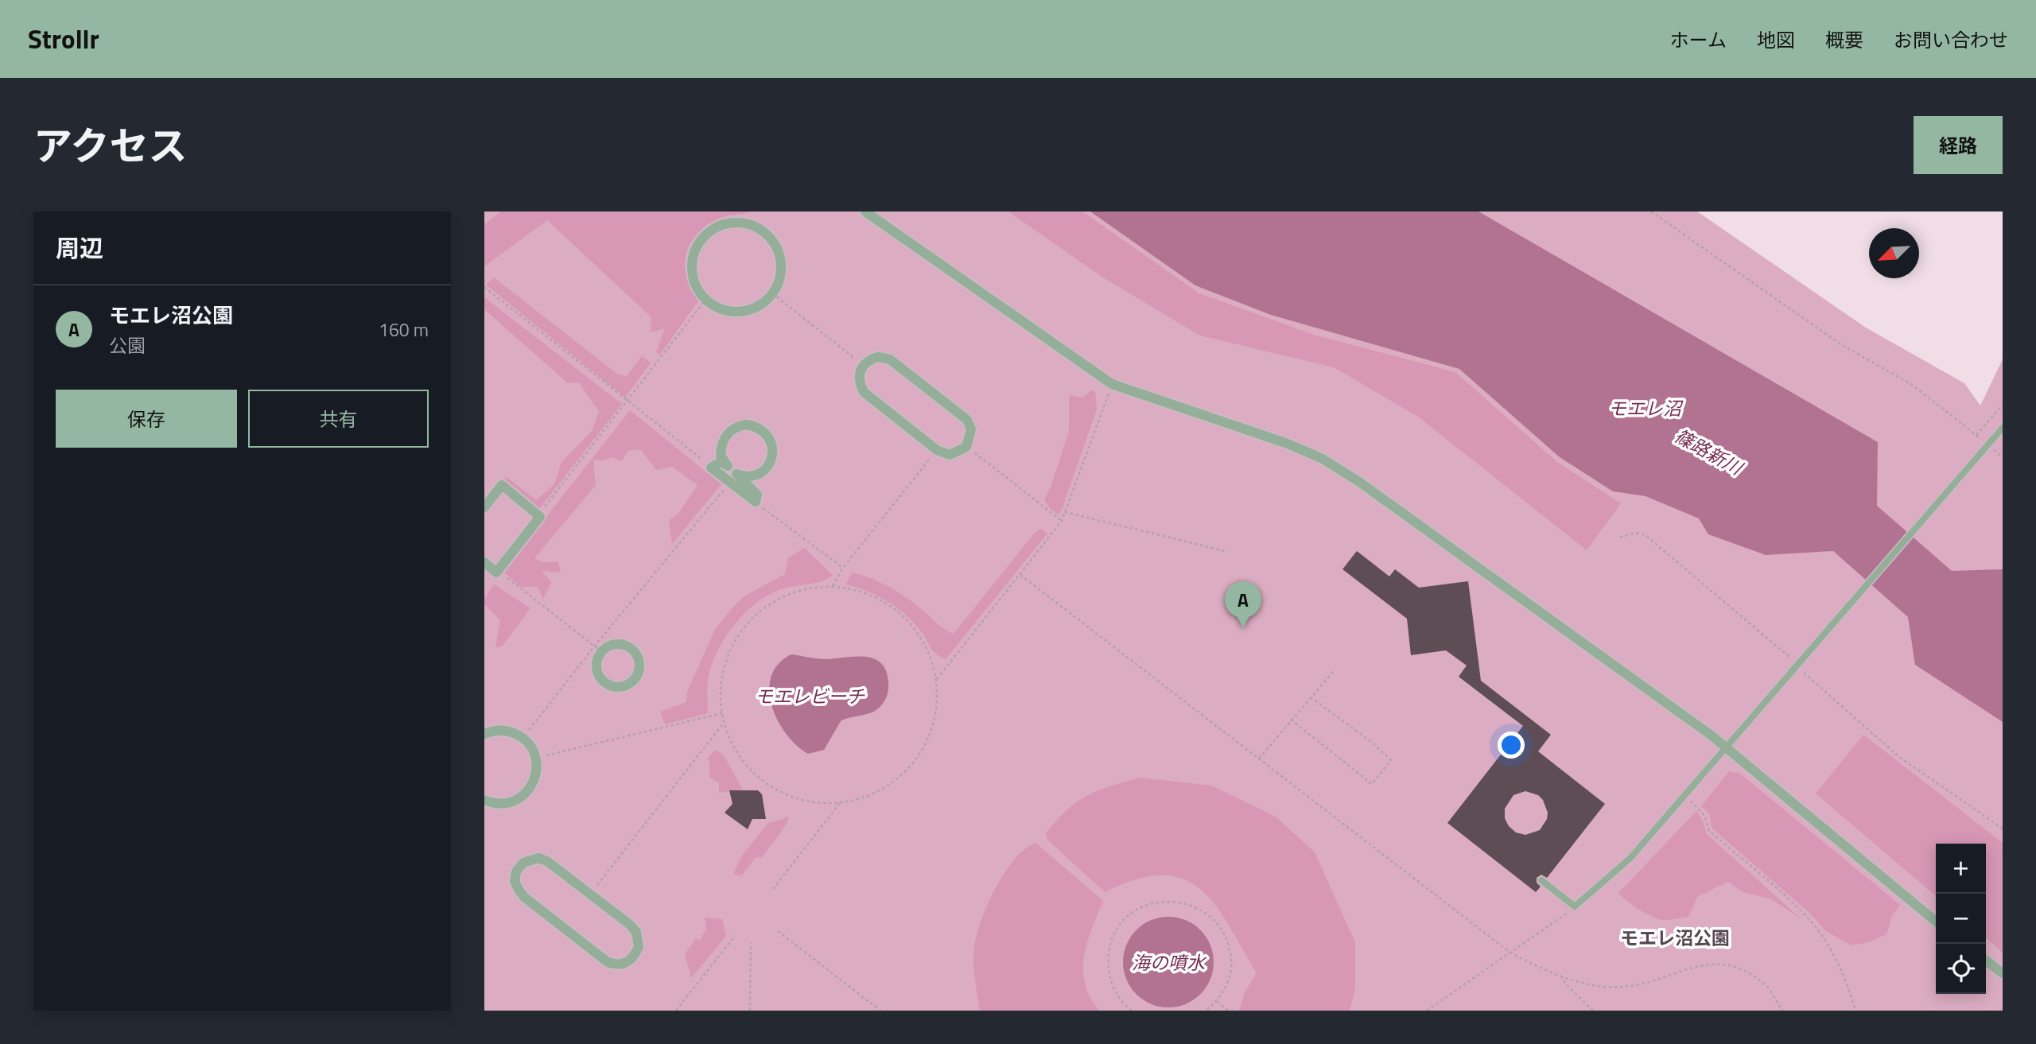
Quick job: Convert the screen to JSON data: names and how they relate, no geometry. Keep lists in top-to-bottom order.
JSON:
{
  "districts": ["モエレ沼公園"],
  "water": [
    "モエレ沼",
    "篠路新川",
    "モエレビーチ",
    "海の噴水"
  ],
  "north": "bottom left",
  "page": {
    "header": "Strollr",
    "nav": [
      "ホーム",
      "地図",
      "概要",
      "お問い合わせ"
    ],
    "title": "アクセス",
    "buttons": [
      "経路",
      ["保存", "共有"]
    ],
    "heading": "周辺",
    "list": [
      {
        "mark": "A",
        "name": "モエレ沼公園",
        "note": "公園",
        "value": "160 m"
      }
    ],
    "pins": "A",
    "map_buttons": ["+", "−"]
  }
}
